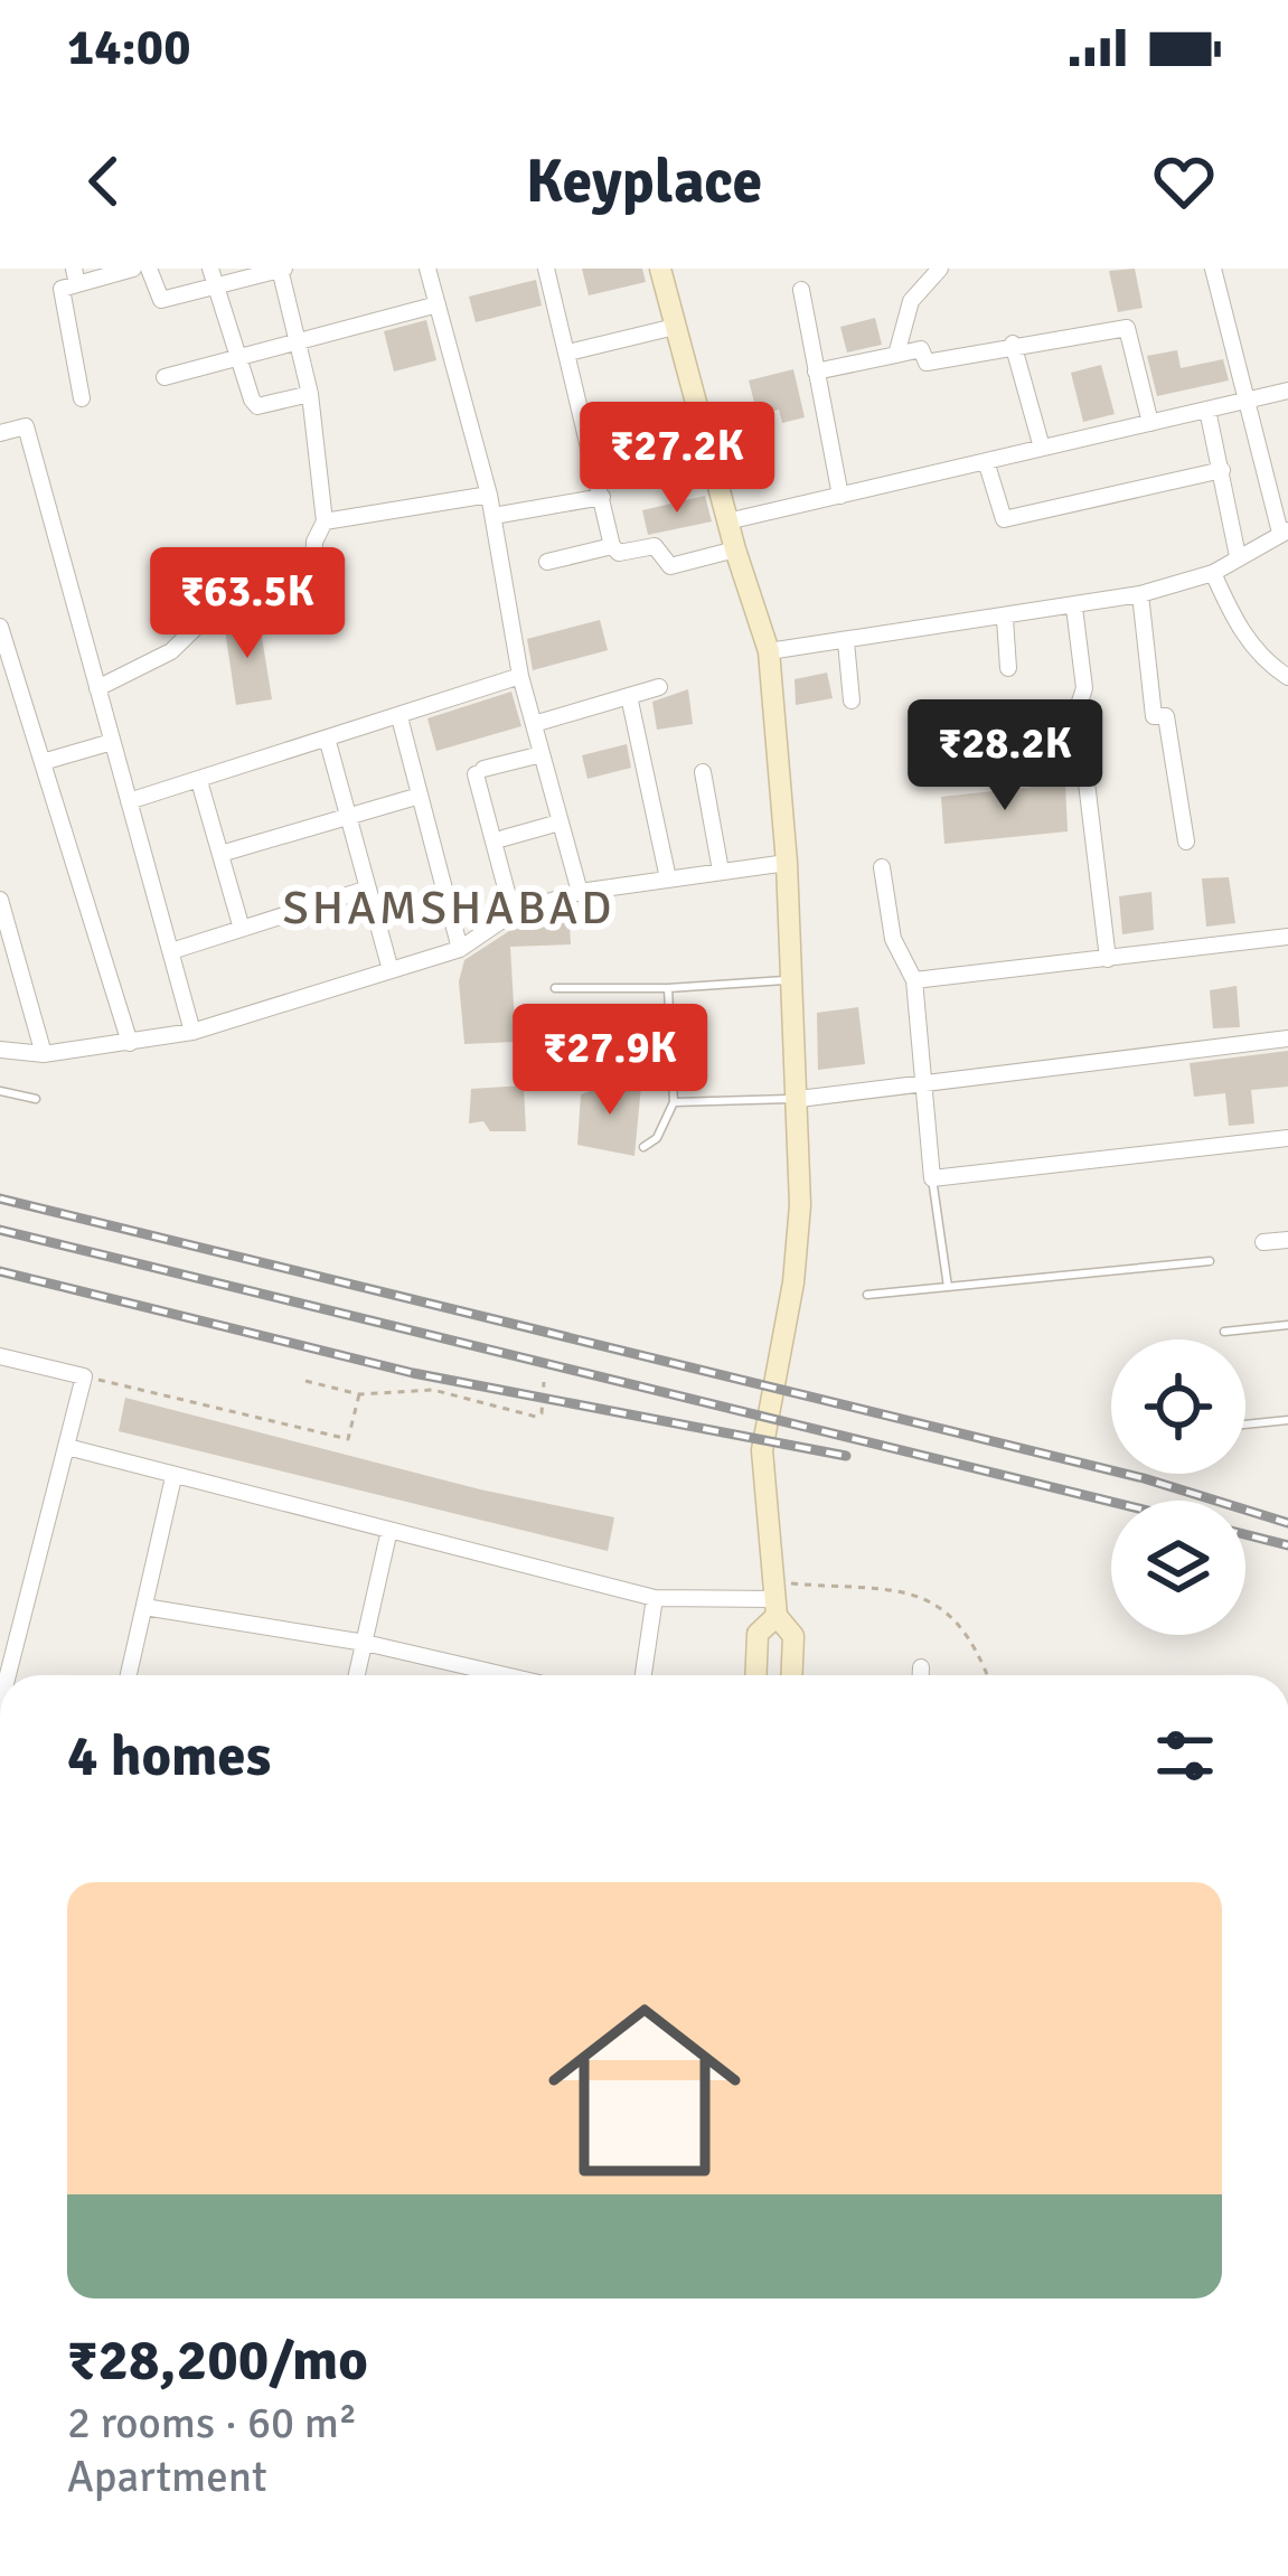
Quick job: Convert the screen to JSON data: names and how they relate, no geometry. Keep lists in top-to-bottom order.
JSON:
{
  "districts": ["SHAMSHABAD"],
  "page": {
    "status": "14:00",
    "header": "Keyplace",
    "price": [
      "₹27.2K",
      "₹63.5K",
      "₹28.2K",
      "₹27.9K"
    ],
    "heading": "4 homes",
    "list": [
      {
        "name": "₹28,200/mo",
        "note": "2 rooms · 60 m² · Apartment"
      }
    ]
  }
}
